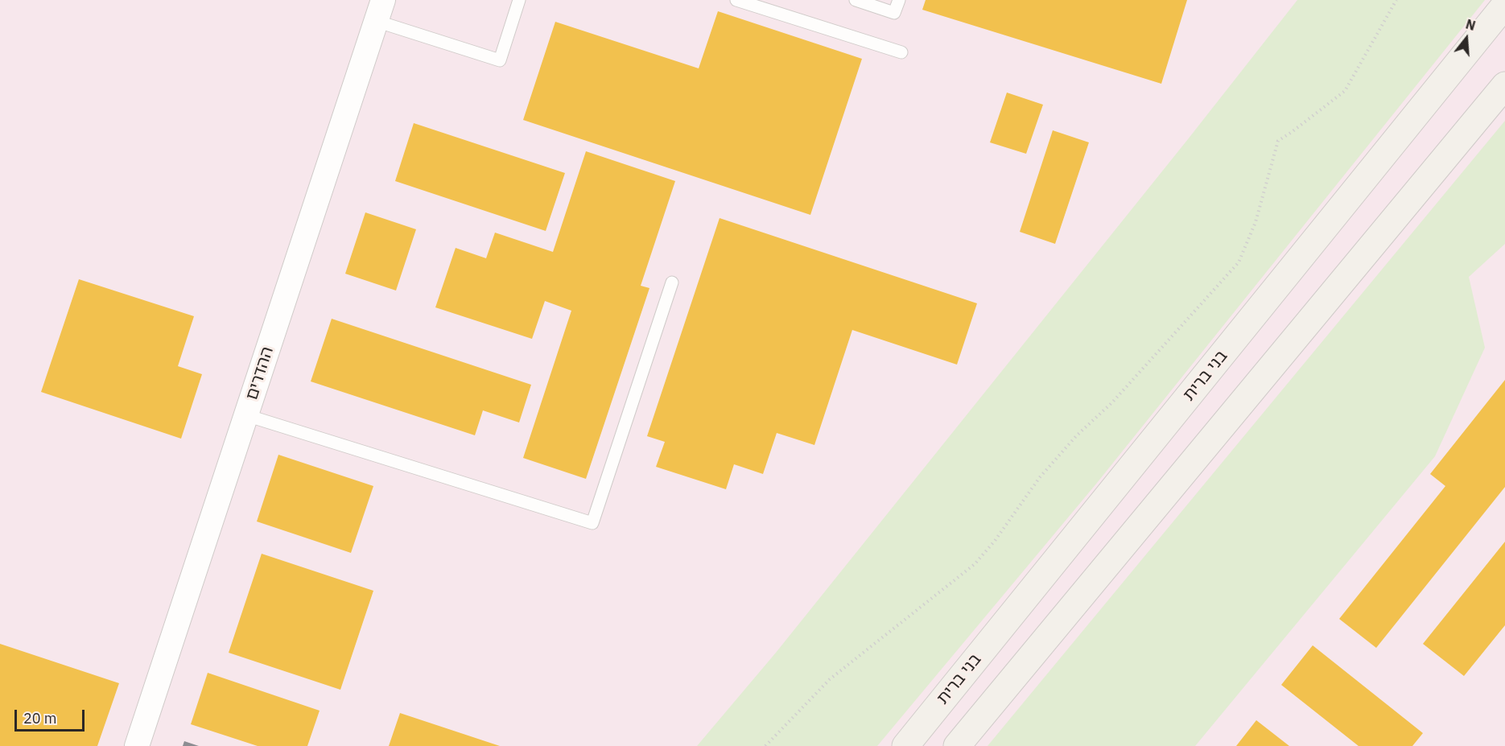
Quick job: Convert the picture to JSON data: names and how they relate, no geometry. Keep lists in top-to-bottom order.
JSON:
{
  "streets": {
    "main road": ["בני ברית"],
    "street": ["ההדרים"]
  },
  "scale_bar": "20 m",
  "north": "top"
}
